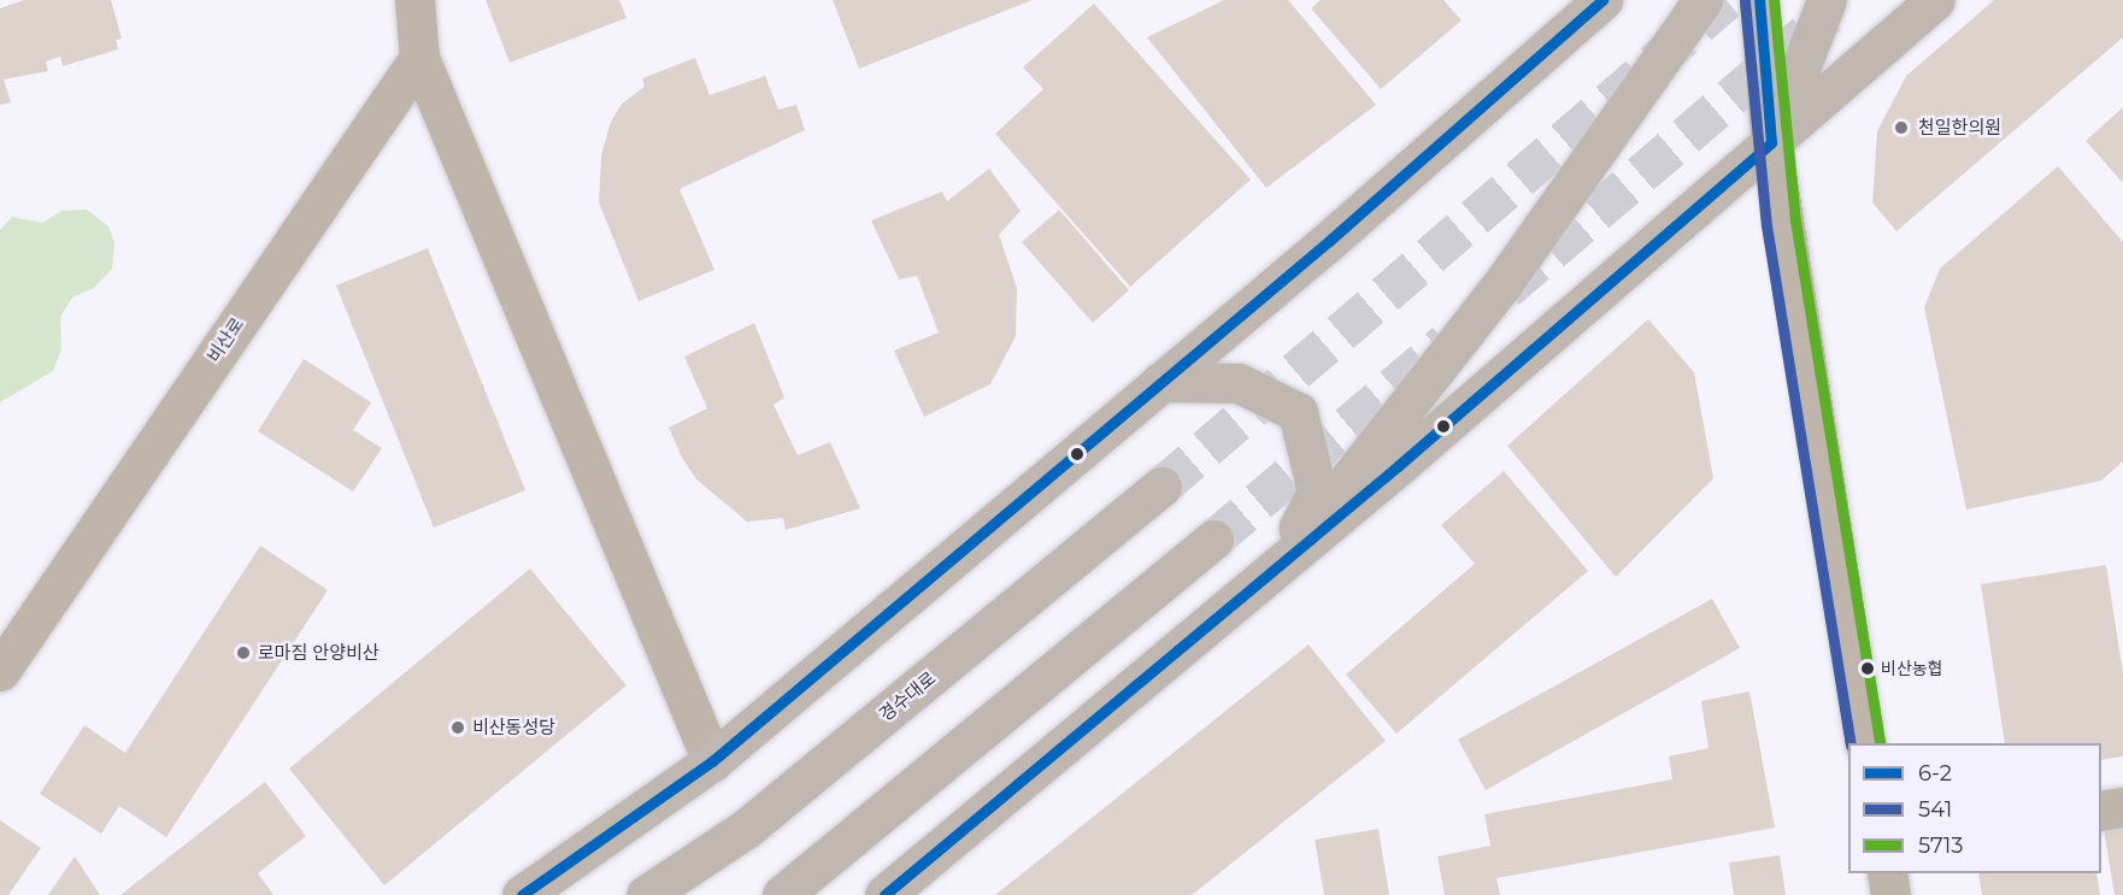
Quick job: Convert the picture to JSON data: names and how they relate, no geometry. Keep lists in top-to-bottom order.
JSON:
{
  "streets": {
    "main road": ["경수대로"],
    "street": ["비산로"]
  },
  "places": [
    "천일한의원",
    "로마짐 안양비산",
    "비산농협",
    "비산동성당"
  ],
  "lines": ["transit line 6-2", "transit line 5713", "transit line 541"],
  "legend": ["6-2", "541", "5713"]
}
